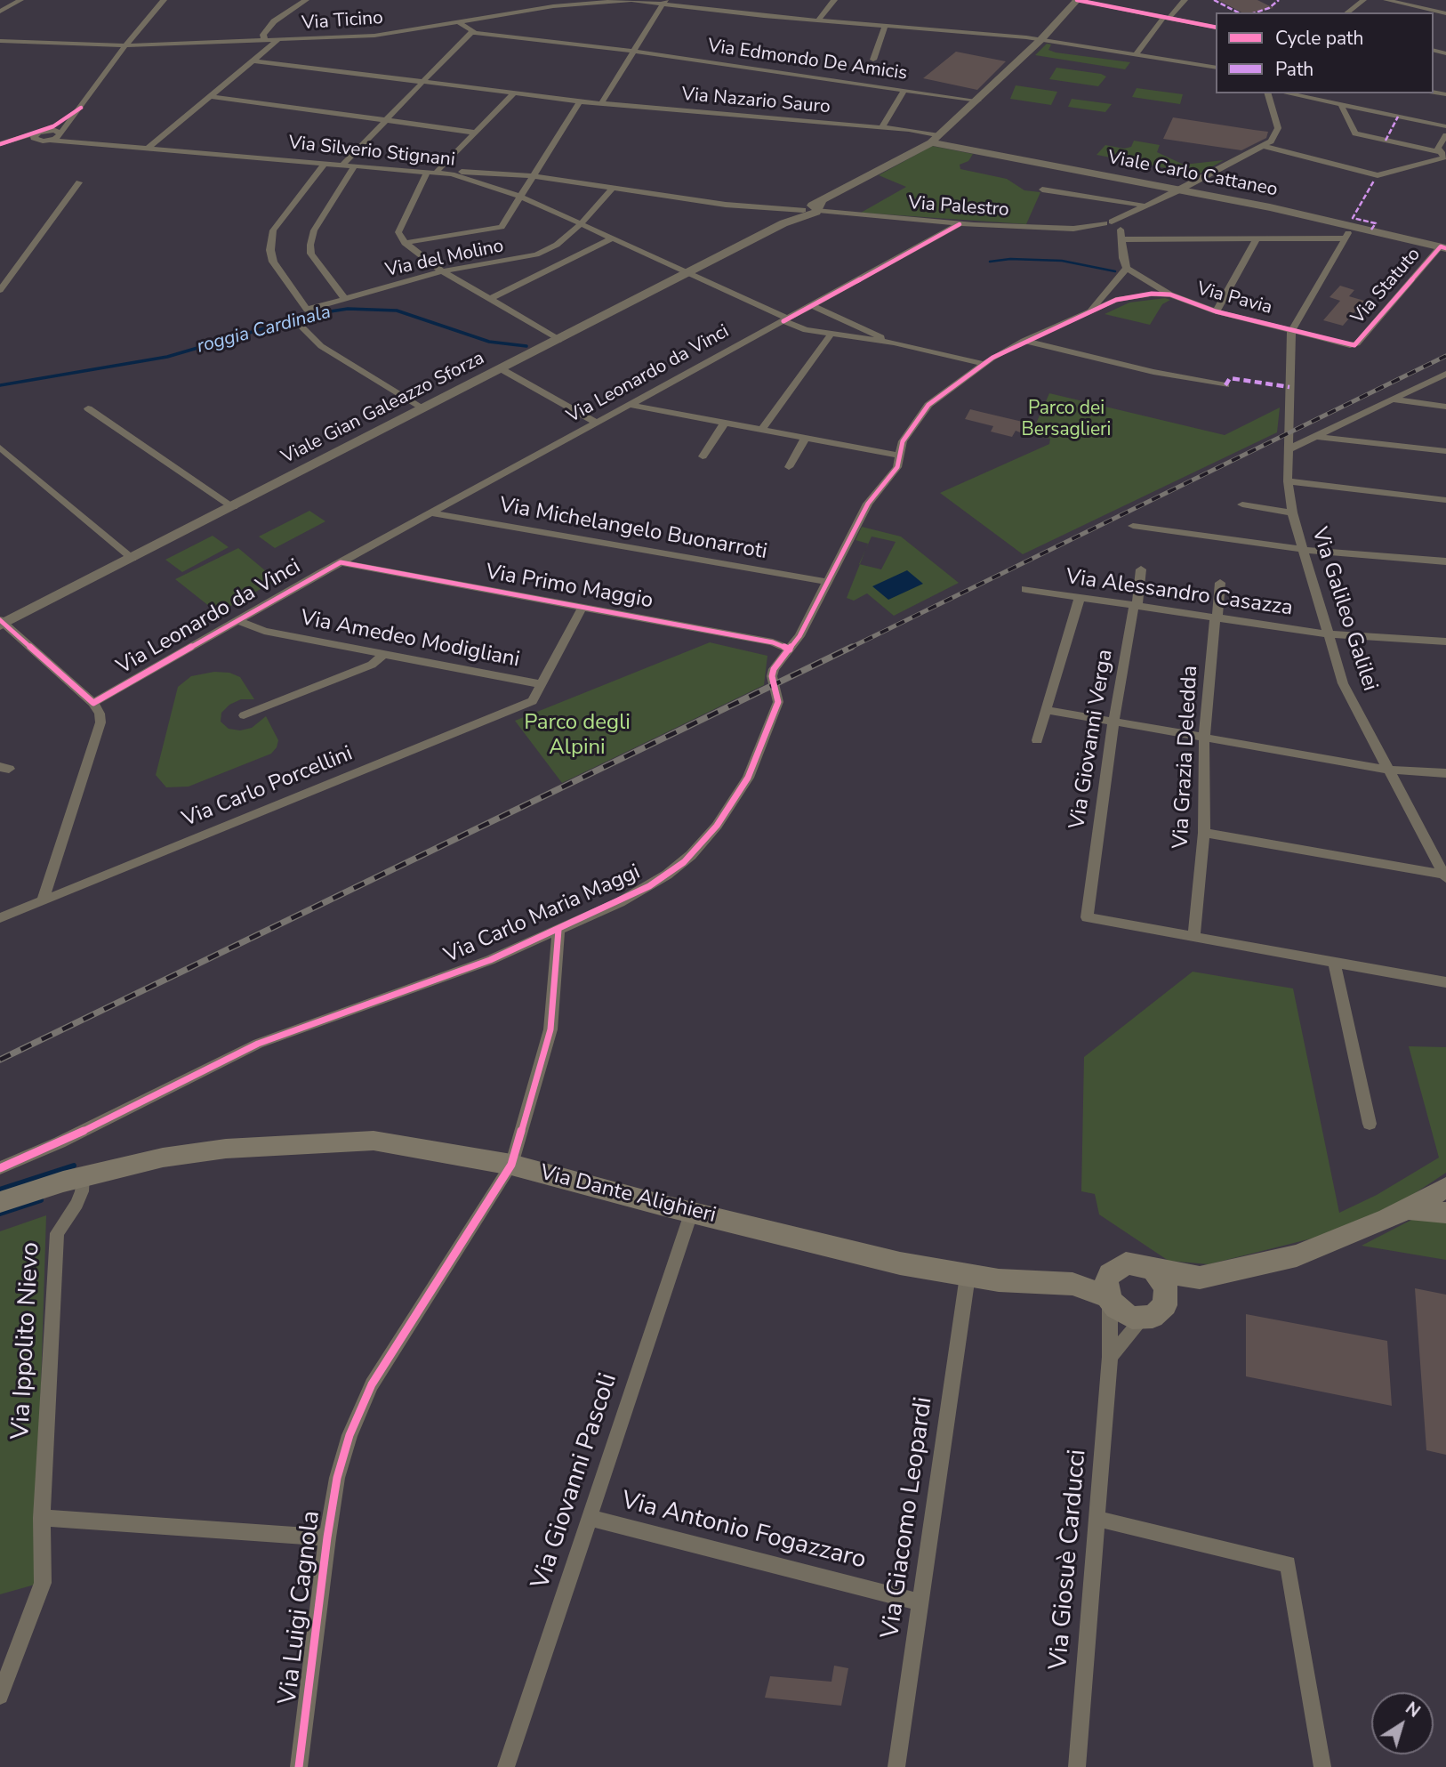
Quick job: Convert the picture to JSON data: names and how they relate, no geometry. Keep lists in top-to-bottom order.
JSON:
{
  "streets": {
    "main road": ["Via Dante Alighieri"],
    "street": [
      "Via Ticino",
      "Via Edmondo De Amicis",
      "Via Nazario Sauro",
      "Via Silverio Stignani",
      "Viale Carlo Cattaneo",
      "Via Palestro",
      "Via del Molino",
      "Via Statuto",
      "Via Pavia",
      "Via Leonardo da Vinci",
      "Viale Gian Galeazzo Sforza",
      "Via Michelangelo Buonarroti",
      "Via Primo Maggio",
      "Via Alessandro Casazza",
      "Via Galileo Galilei",
      "Via Amedeo Modigliani",
      "Via Giovanni Verga",
      "Via Grazia Deledda",
      "Via Carlo Porcellini",
      "Via Carlo Maria Maggi",
      "Via Ippolito Nievo",
      "Via Giovanni Pascoli",
      "Via Giacomo Leopardi",
      "Via Antonio Fogazzaro",
      "Via Giosuè Carducci",
      "Via Luigi Cagnola"
    ]
  },
  "crossings": [
    ["Via Ticino", "Viale Gian Galeazzo Sforza"],
    ["Via Edmondo De Amicis", "Viale Gian Galeazzo Sforza"],
    ["Via Nazario Sauro", "Viale Carlo Cattaneo"],
    ["Via Nazario Sauro", "Viale Gian Galeazzo Sforza"],
    ["Via Silverio Stignani", "Via Palestro"],
    ["Via Silverio Stignani", "Via del Molino"],
    ["Via Silverio Stignani", "Via Leonardo da Vinci"],
    ["Via Silverio Stignani", "Viale Gian Galeazzo Sforza"],
    ["Viale Carlo Cattaneo", "Via Statuto"],
    ["Viale Carlo Cattaneo", "Viale Gian Galeazzo Sforza"],
    ["Via Palestro", "Via del Molino"],
    ["Via Palestro", "Via Leonardo da Vinci"],
    ["Via Palestro", "Viale Gian Galeazzo Sforza"],
    ["Via Statuto", "Via Pavia"],
    ["Via Pavia", "Via Galileo Galilei"],
    ["Via Pavia", "Via Carlo Maria Maggi"],
    ["Via Leonardo da Vinci", "Via Michelangelo Buonarroti"],
    ["Via Leonardo da Vinci", "Via Primo Maggio"],
    ["Via Leonardo da Vinci", "Via Amedeo Modigliani"],
    ["Via Michelangelo Buonarroti", "Via Carlo Maria Maggi"],
    ["Via Primo Maggio", "Via Carlo Porcellini"],
    ["Via Primo Maggio", "Via Carlo Maria Maggi"],
    ["Via Alessandro Casazza", "Via Galileo Galilei"],
    ["Via Alessandro Casazza", "Via Giovanni Verga"],
    ["Via Alessandro Casazza", "Via Grazia Deledda"],
    ["Via Amedeo Modigliani", "Via Carlo Porcellini"],
    ["Via Giovanni Verga", "Via Grazia Deledda"],
    ["Via Carlo Maria Maggi", "Via Luigi Cagnola"],
    ["Via Dante Alighieri", "Via Ippolito Nievo"],
    ["Via Dante Alighieri", "Via Giovanni Pascoli"],
    ["Via Dante Alighieri", "Via Giacomo Leopardi"],
    ["Via Dante Alighieri", "Via Giosuè Carducci"],
    ["Via Dante Alighieri", "Via Luigi Cagnola"],
    ["Via Giovanni Pascoli", "Via Antonio Fogazzaro"],
    ["Via Giacomo Leopardi", "Via Antonio Fogazzaro"]
  ],
  "water": ["roggia Cardinala"],
  "parks": ["Parco dei Bersaglieri", "Parco degli Alpini"],
  "legend": ["Cycle path", "Path"],
  "north": "top right"
}
